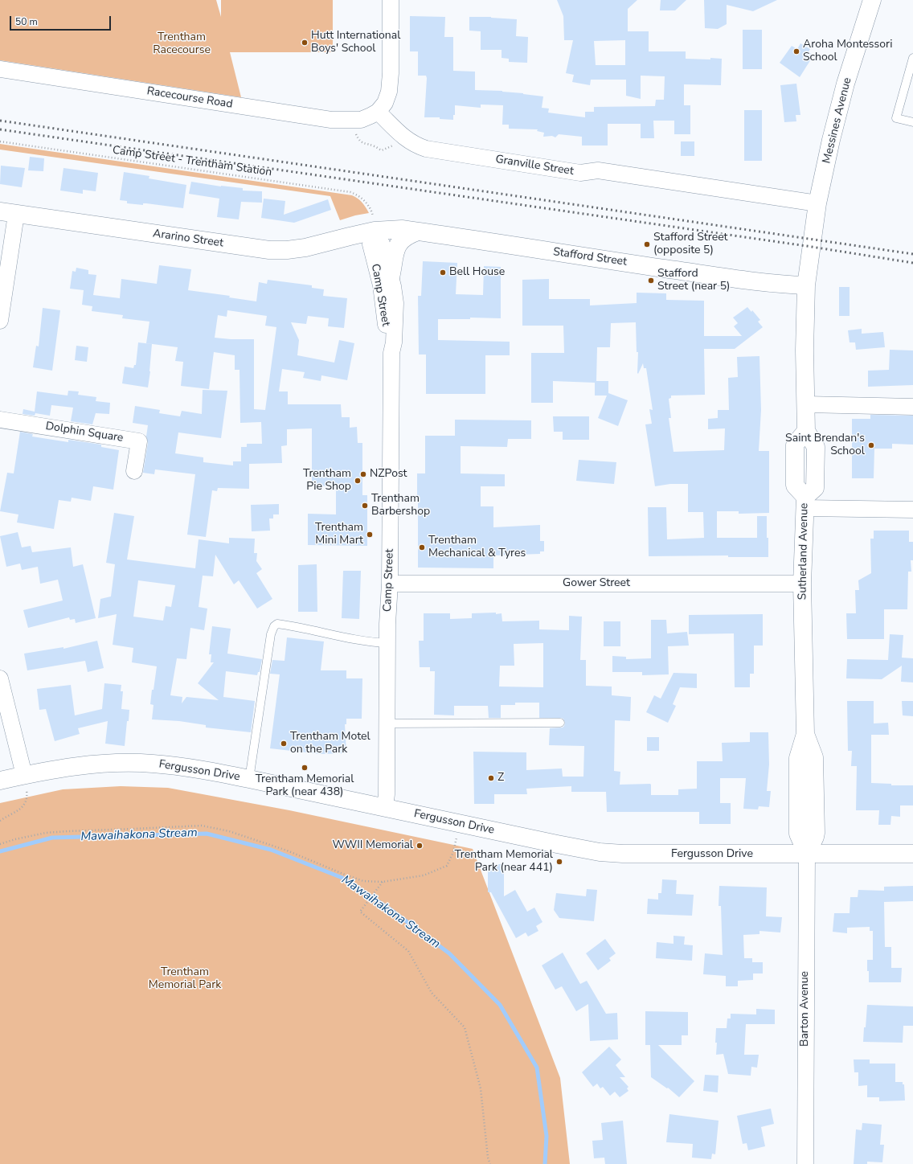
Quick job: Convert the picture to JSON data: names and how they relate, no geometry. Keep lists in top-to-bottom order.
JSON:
{
  "streets": {
    "street": [
      "Racecourse Road",
      "Messines Avenue",
      "Granville Street",
      "Ararino Street",
      "Stafford Street",
      "Camp Street",
      "Dolphin Square",
      "Sutherland Avenue",
      "Gower Street",
      "Fergusson Drive",
      "Barton Avenue"
    ],
    "path": ["Camp Street - Trentham Station"]
  },
  "crossings": [
    ["Racecourse Road", "Granville Street"],
    ["Messines Avenue", "Granville Street"],
    ["Messines Avenue", "Sutherland Avenue"],
    ["Camp Street - Trentham Station", "Ararino Street"],
    ["Camp Street - Trentham Station", "Stafford Street"],
    ["Camp Street - Trentham Station", "Camp Street"],
    ["Ararino Street", "Stafford Street"],
    ["Ararino Street", "Camp Street"],
    ["Stafford Street", "Camp Street"],
    ["Stafford Street", "Sutherland Avenue"],
    ["Camp Street", "Gower Street"],
    ["Camp Street", "Fergusson Drive"],
    ["Sutherland Avenue", "Gower Street"],
    ["Sutherland Avenue", "Fergusson Drive"],
    ["Sutherland Avenue", "Barton Avenue"],
    ["Fergusson Drive", "Barton Avenue"]
  ],
  "water": ["Mawaihakona Stream"],
  "parks": ["Trentham Racecourse", "Trentham Memorial Park"],
  "places": [
    "Hutt International Boys' School",
    "Aroha Montessori School",
    "Stafford Street (opposite 5)",
    "Bell House",
    "Stafford Street (near 5)",
    "Saint Brendan's School",
    "NZPost",
    "Trentham Pie Shop",
    "Trentham Barbershop",
    "Trentham Mini Mart",
    "Trentham Mechanical & Tyres",
    "Trentham Motel on the Park",
    "Trentham Memorial Park (near 438)",
    "Z",
    "WWII Memorial",
    "Trentham Memorial Park (near 441)"
  ],
  "scale_bar": "50 m"
}
